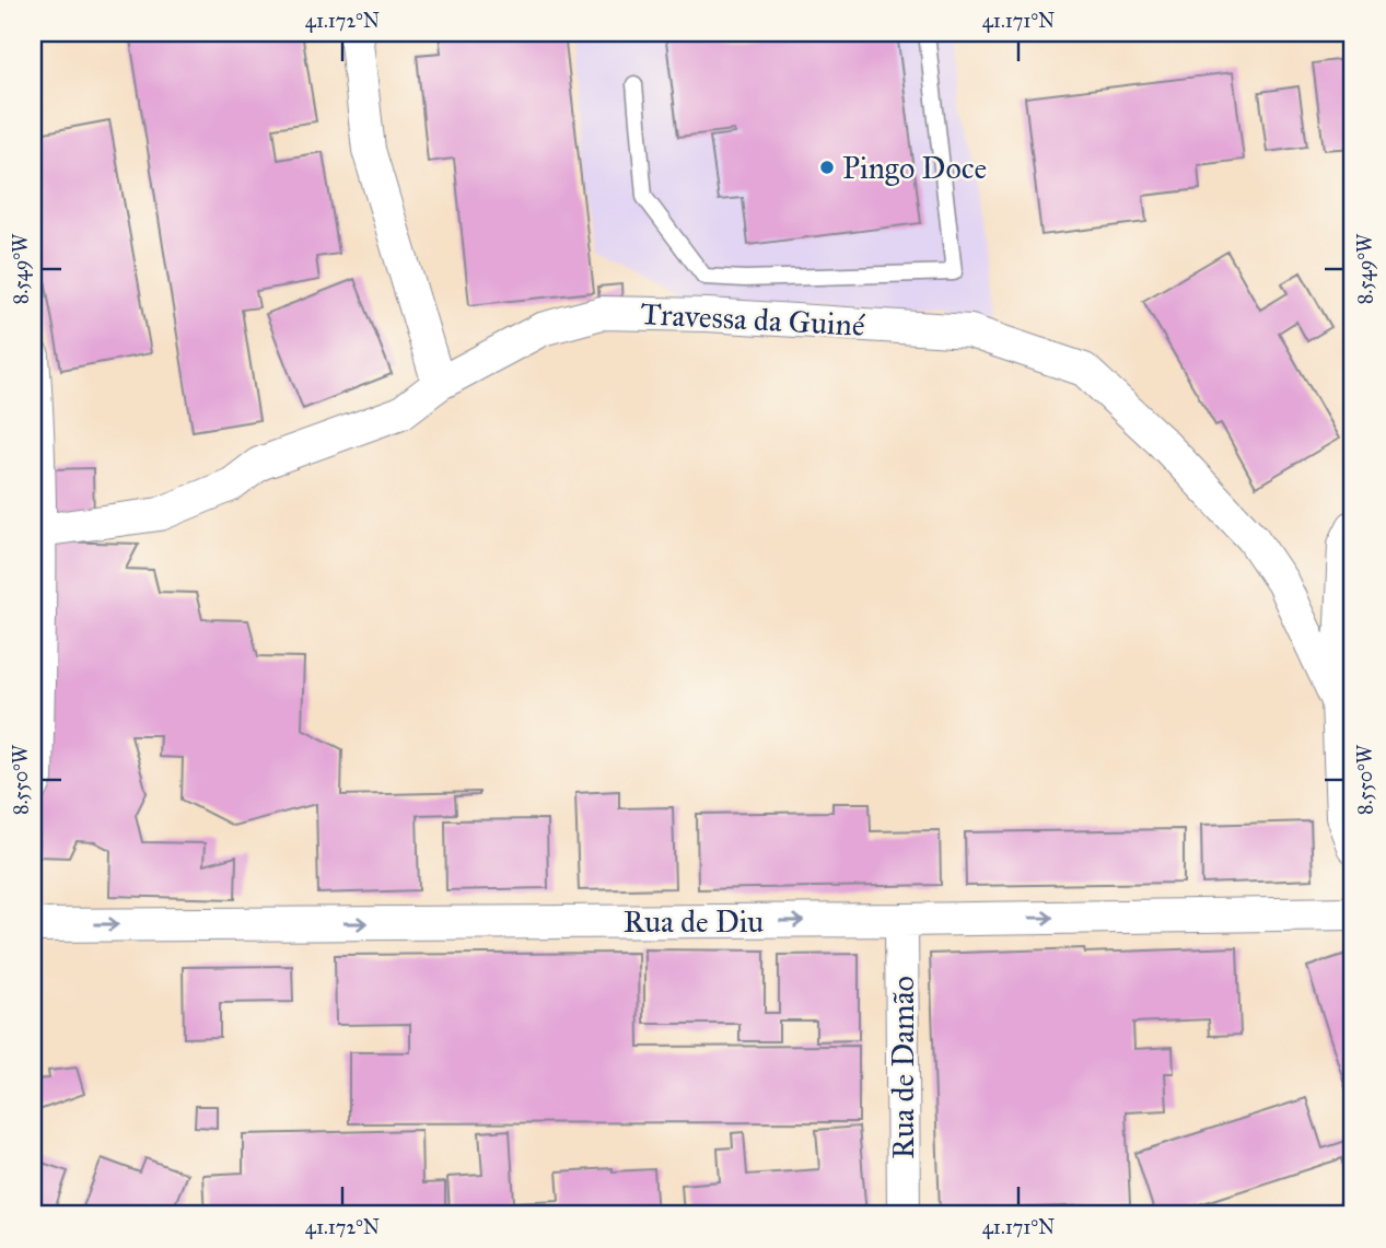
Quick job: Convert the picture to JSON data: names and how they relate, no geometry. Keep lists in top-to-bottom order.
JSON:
{
  "streets": {
    "street": ["Travessa da Guiné", "Rua de Diu", "Rua de Damão"]
  },
  "crossings": [
    ["Rua de Diu", "Rua de Damão"]
  ],
  "one_way": ["Rua de Diu"],
  "places": ["Pingo Doce"],
  "coordinates": [
    "41.172°N",
    "41.171°N",
    "8.549°W",
    "8.550°W"
  ]
}
